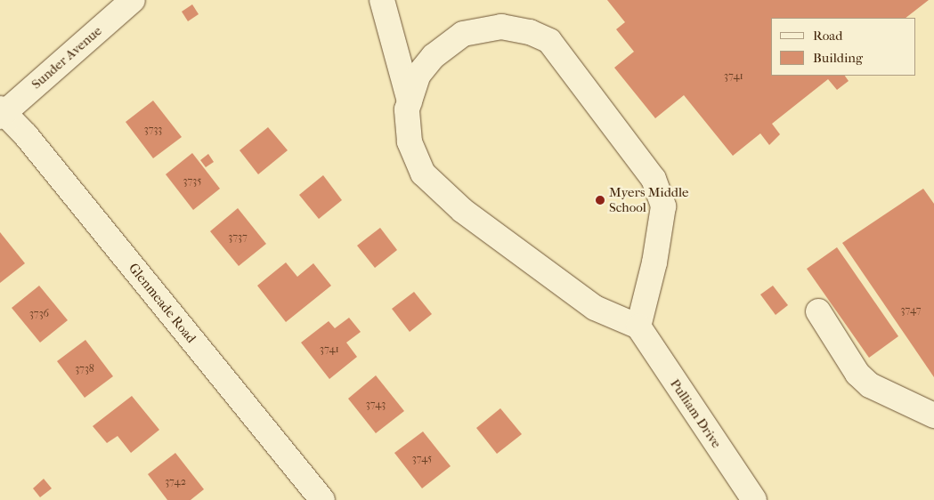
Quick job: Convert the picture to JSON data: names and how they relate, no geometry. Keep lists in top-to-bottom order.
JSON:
{
  "streets": {
    "street": ["Sunder Avenue", "Glenmeade Road", "Pulliam Drive"]
  },
  "crossings": [
    ["Sunder Avenue", "Glenmeade Road"]
  ],
  "places": ["Myers Middle School"],
  "house_numbers": [
    "3741",
    "3733",
    "3735",
    "3737",
    "3747",
    "3736",
    "3741",
    "3738",
    "3743",
    "3745",
    "3742"
  ],
  "legend": ["Road", "Building"]
}
